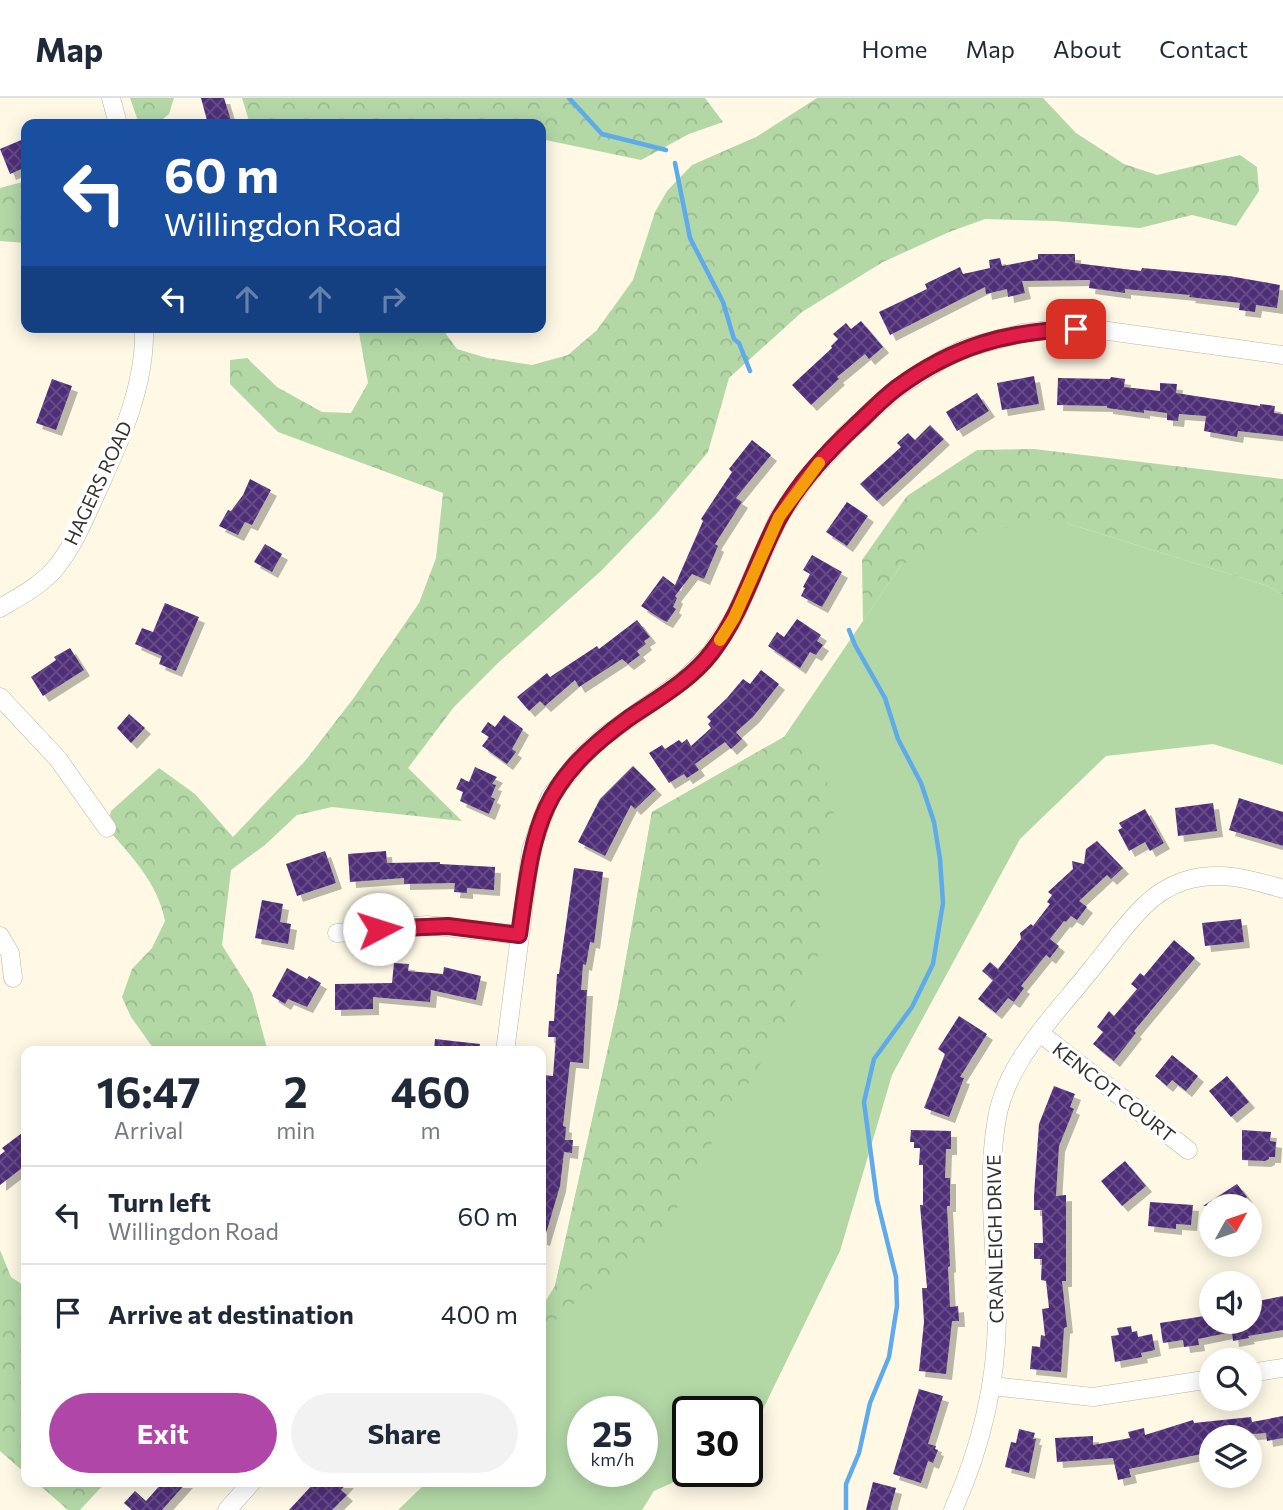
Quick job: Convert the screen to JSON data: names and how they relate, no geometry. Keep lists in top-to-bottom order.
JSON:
{
  "streets": {
    "street": ["HAGERS ROAD", "KENCOT COURT", "CRANLEIGH DRIVE"]
  },
  "crossings": [
    ["KENCOT COURT", "CRANLEIGH DRIVE"]
  ],
  "north": "top right",
  "page": {
    "header": "Map",
    "nav": [
      "Home",
      "Map",
      "About",
      "Contact"
    ],
    "turn": ["60 m", "Willingdon Road"],
    "eta": [
      "16:47",
      "Arrival",
      "2",
      "min",
      "460",
      "m"
    ],
    "list": [
      {
        "name": "Turn left",
        "note": "Willingdon Road",
        "value": "60 m"
      },
      {
        "name": "Arrive at destination",
        "value": "400 m"
      }
    ],
    "buttons": ["Exit", "Share"],
    "speed": "25 km/h",
    "limit": "30"
  }
}
